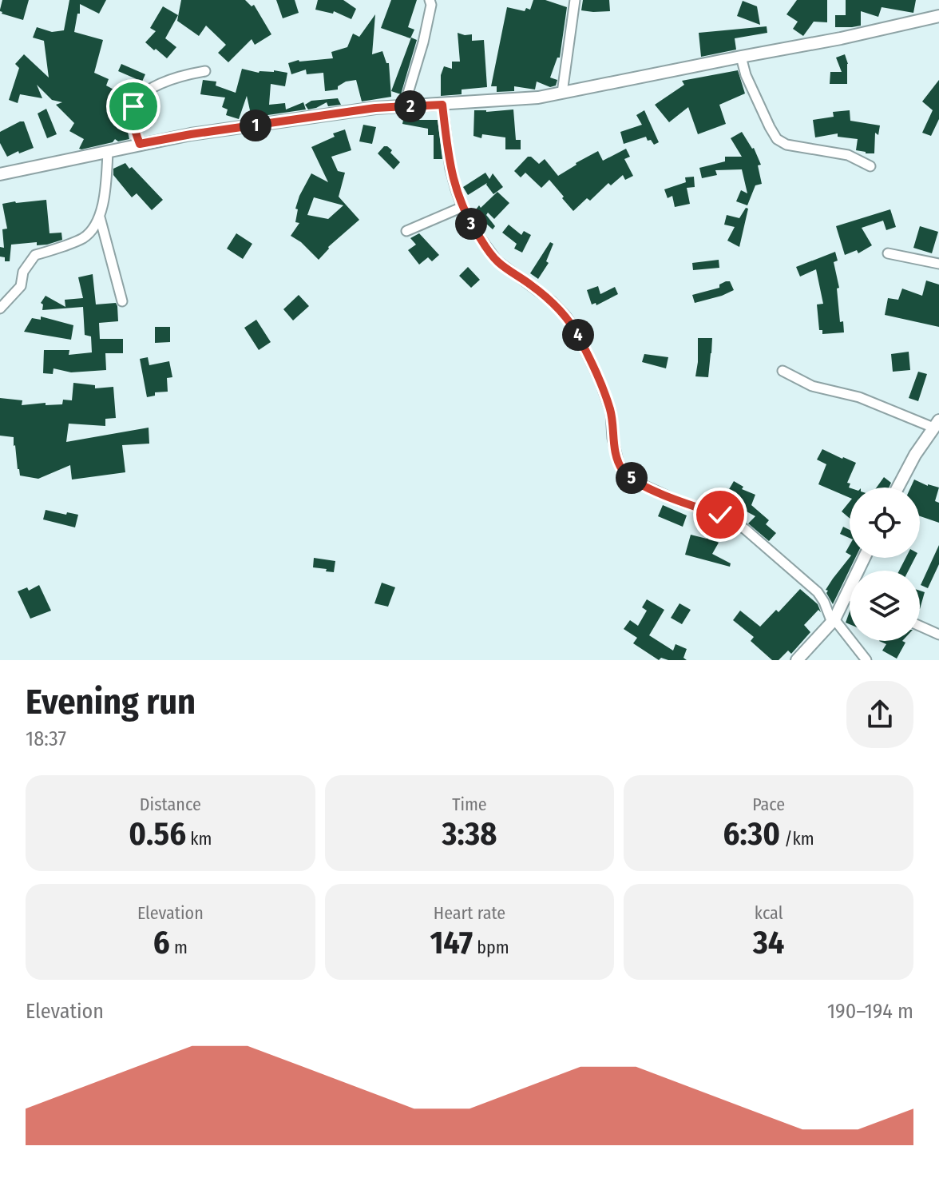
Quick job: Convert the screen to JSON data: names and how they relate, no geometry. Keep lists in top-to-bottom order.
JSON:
{
  "page": {
    "pins": [
      "2",
      "1",
      "3",
      "4",
      "5"
    ],
    "heading": ["Evening run", "18:37"],
    "stats": [
      ["Distance", "0.56 km"],
      ["Time", "3:38"],
      ["Pace", "6:30 /km"],
      ["Elevation", "6 m"],
      ["Heart rate", "147 bpm"],
      ["kcal", "34"]
    ],
    "chart": ["Elevation", "190–194 m"]
  }
}
